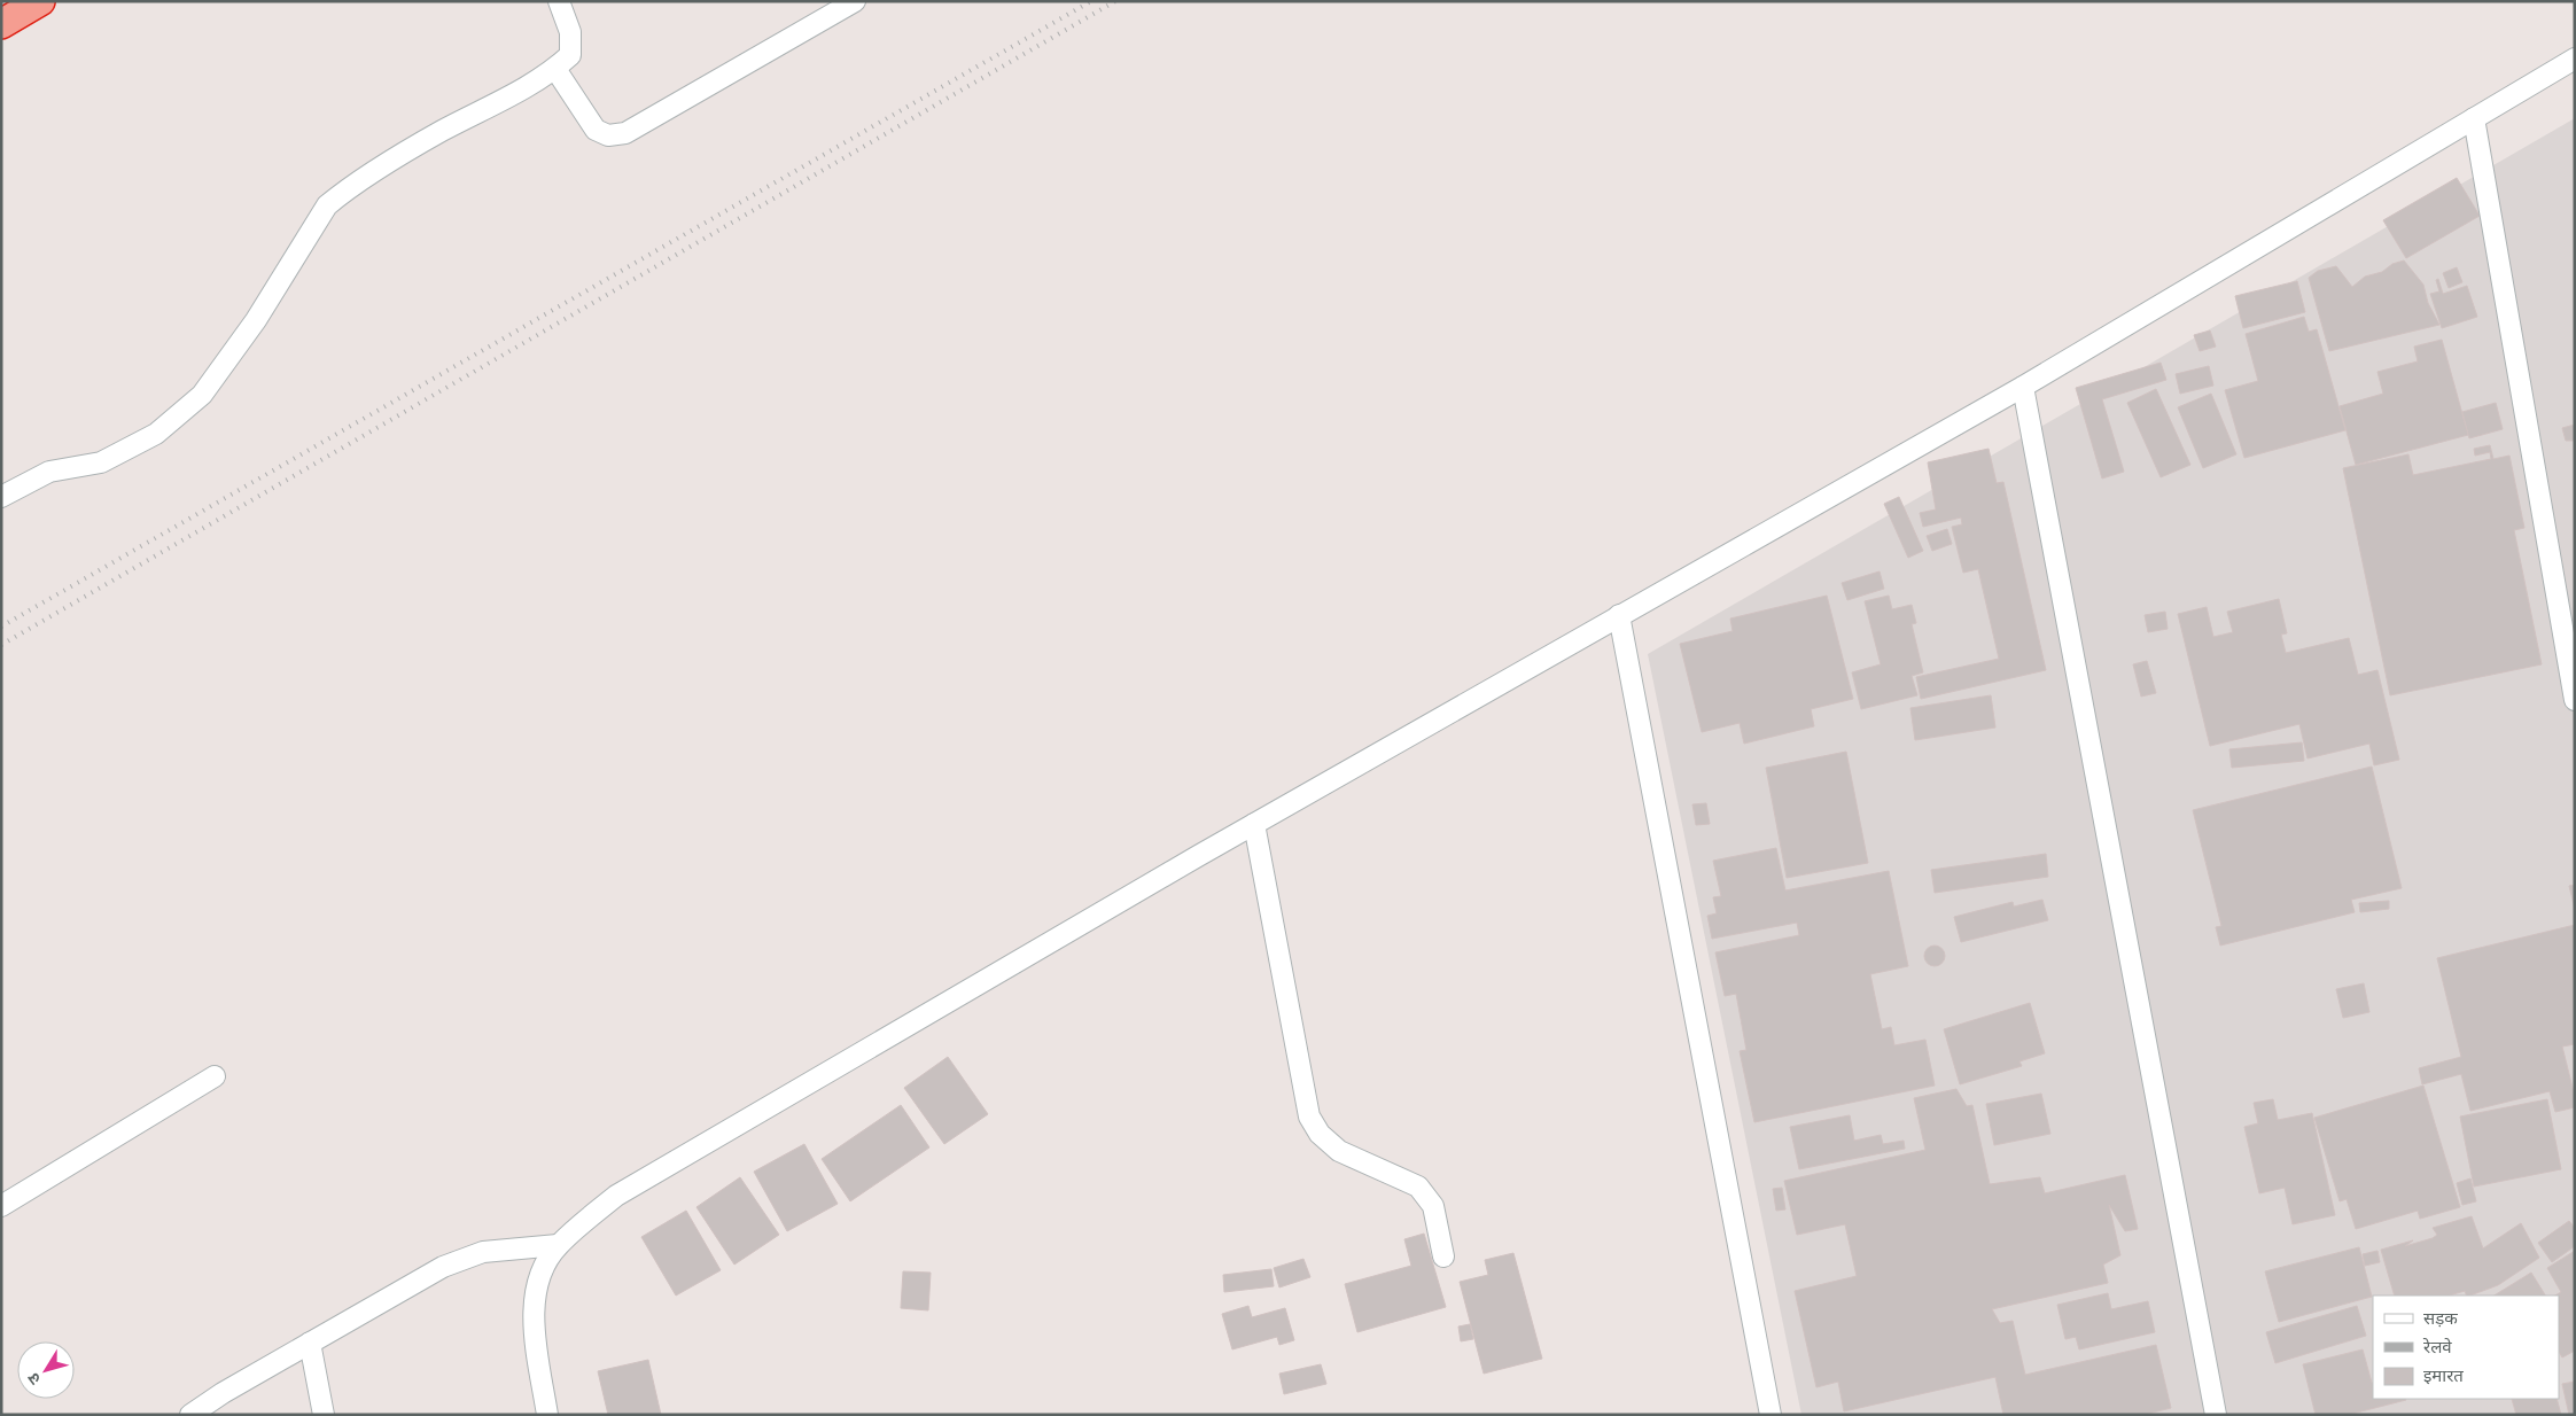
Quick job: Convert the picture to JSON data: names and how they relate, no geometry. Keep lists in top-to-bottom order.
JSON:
{
  "legend": ["सड़क", "रेलवे", "इमारत"],
  "north": "bottom left"
}
